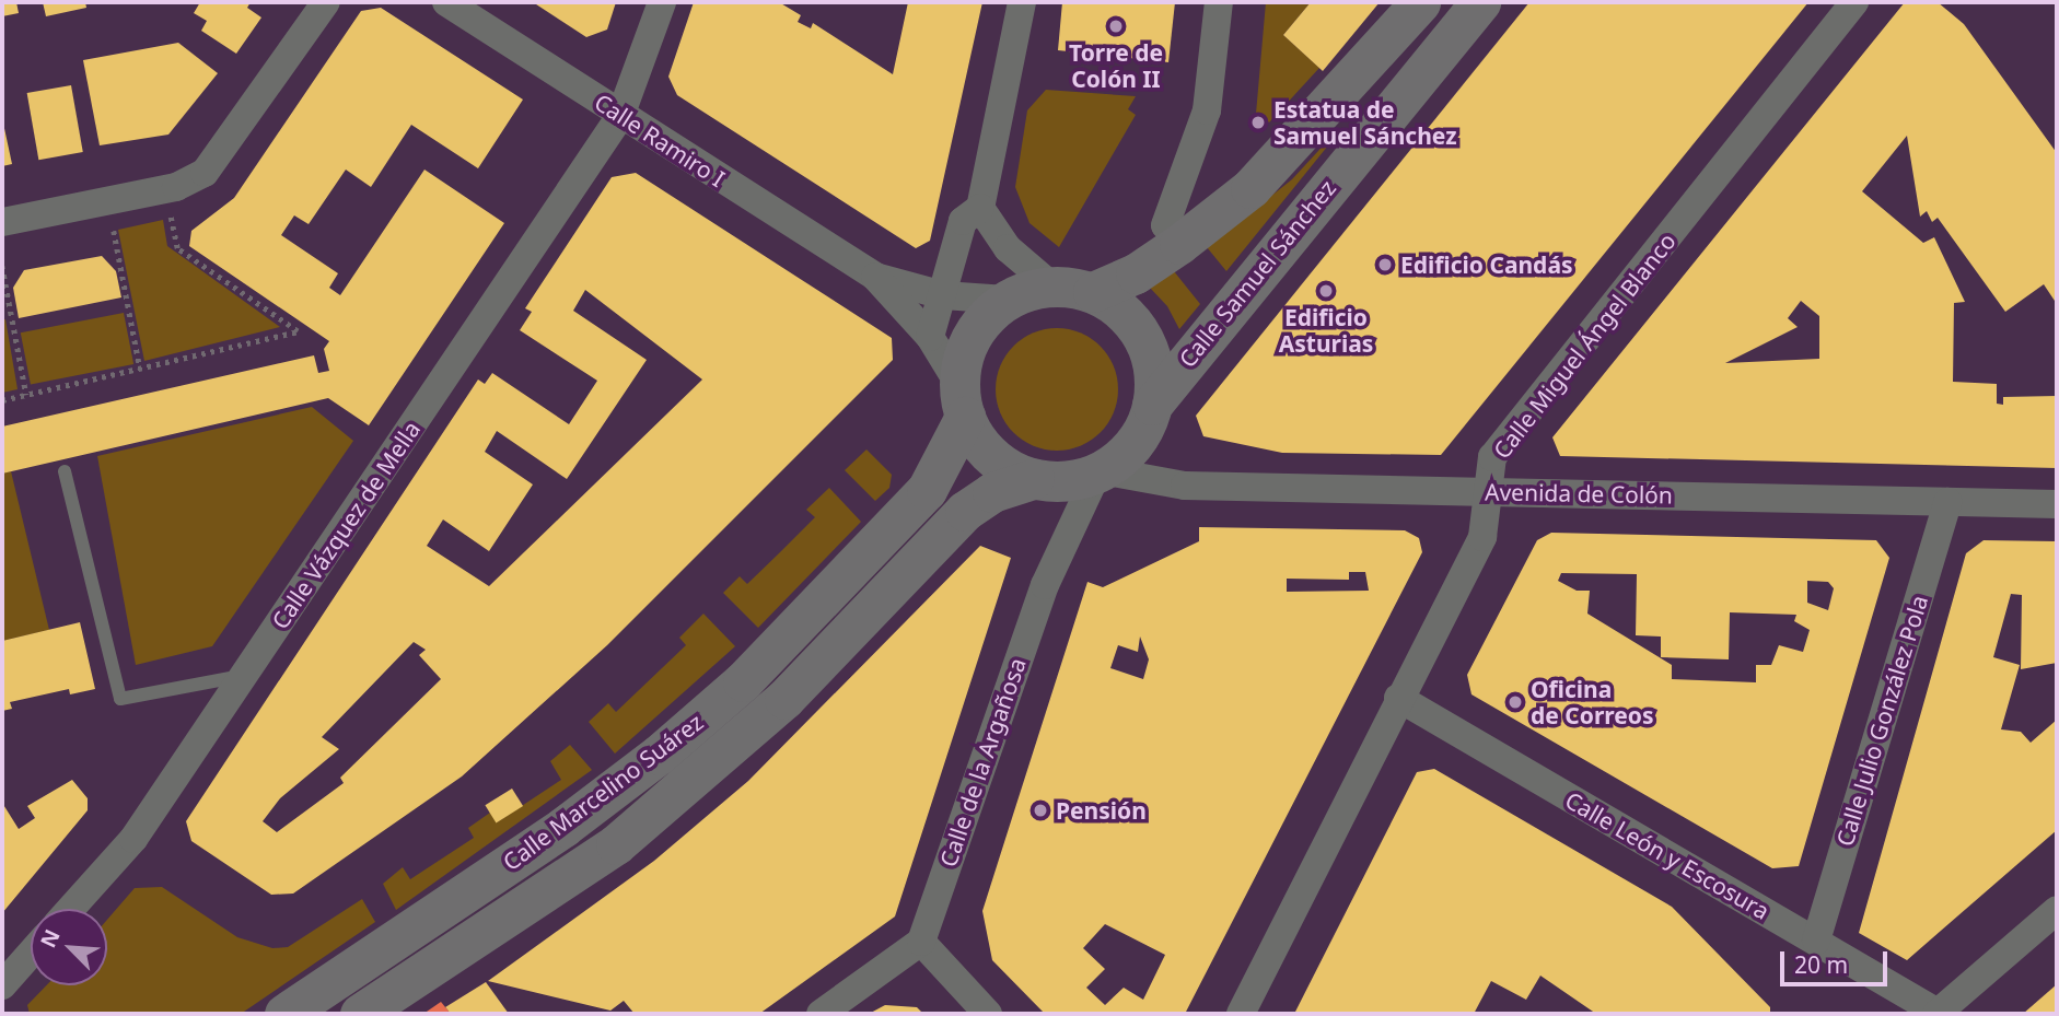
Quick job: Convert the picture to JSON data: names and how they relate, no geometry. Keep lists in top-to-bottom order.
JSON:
{
  "streets": {
    "main road": ["Calle Samuel Sánchez", "Calle Marcelino Suárez"],
    "street": [
      "Calle Ramiro I",
      "Calle Miguel Ángel Blanco",
      "Avenida de Colón",
      "Calle Vázquez de Mella",
      "Calle Julio González Pola",
      "Calle de la Argañosa",
      "Calle León y Escosura"
    ]
  },
  "crossings": [
    ["Calle Ramiro I", "Calle Samuel Sánchez"],
    ["Calle Ramiro I", "Avenida de Colón"],
    ["Calle Ramiro I", "Calle Vázquez de Mella"],
    ["Calle Ramiro I", "Calle de la Argañosa"],
    ["Calle Ramiro I", "Calle Marcelino Suárez"],
    ["Calle Samuel Sánchez", "Avenida de Colón"],
    ["Calle Samuel Sánchez", "Calle de la Argañosa"],
    ["Calle Samuel Sánchez", "Calle Marcelino Suárez"],
    ["Calle Miguel Ángel Blanco", "Avenida de Colón"],
    ["Calle Miguel Ángel Blanco", "Calle León y Escosura"],
    ["Avenida de Colón", "Calle Julio González Pola"],
    ["Avenida de Colón", "Calle de la Argañosa"],
    ["Avenida de Colón", "Calle Marcelino Suárez"],
    ["Calle Julio González Pola", "Calle León y Escosura"],
    ["Calle de la Argañosa", "Calle Marcelino Suárez"]
  ],
  "places": [
    "Torre de Colón II",
    "Estatua de Samuel Sánchez",
    "Edificio Candás",
    "Edificio Asturias",
    "Oficina de Correos",
    "Pensión"
  ],
  "scale_bar": "20 m",
  "north": "top left"
}
